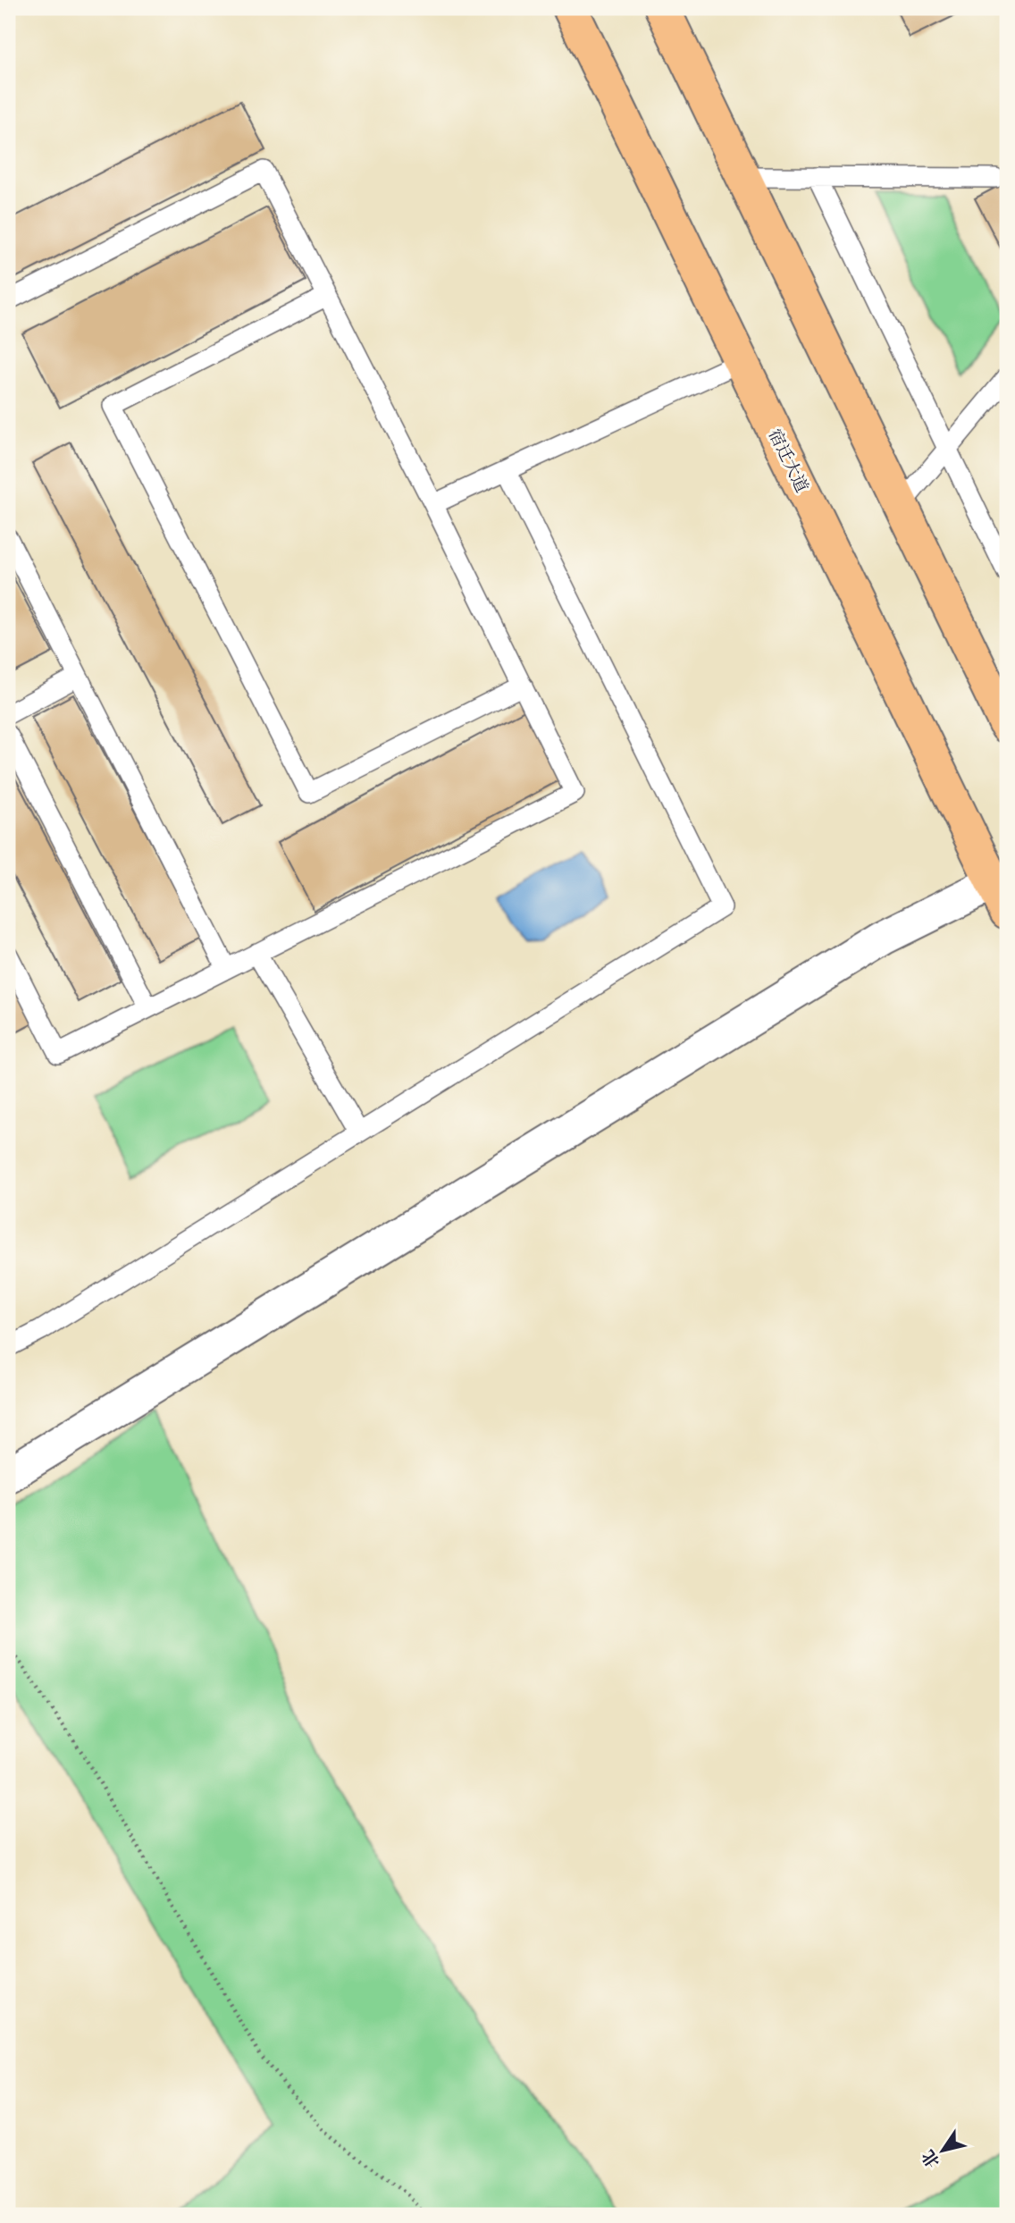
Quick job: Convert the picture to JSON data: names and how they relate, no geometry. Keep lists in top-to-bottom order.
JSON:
{
  "streets": {
    "main road": ["宿迁大道"]
  },
  "north": "bottom left"
}
